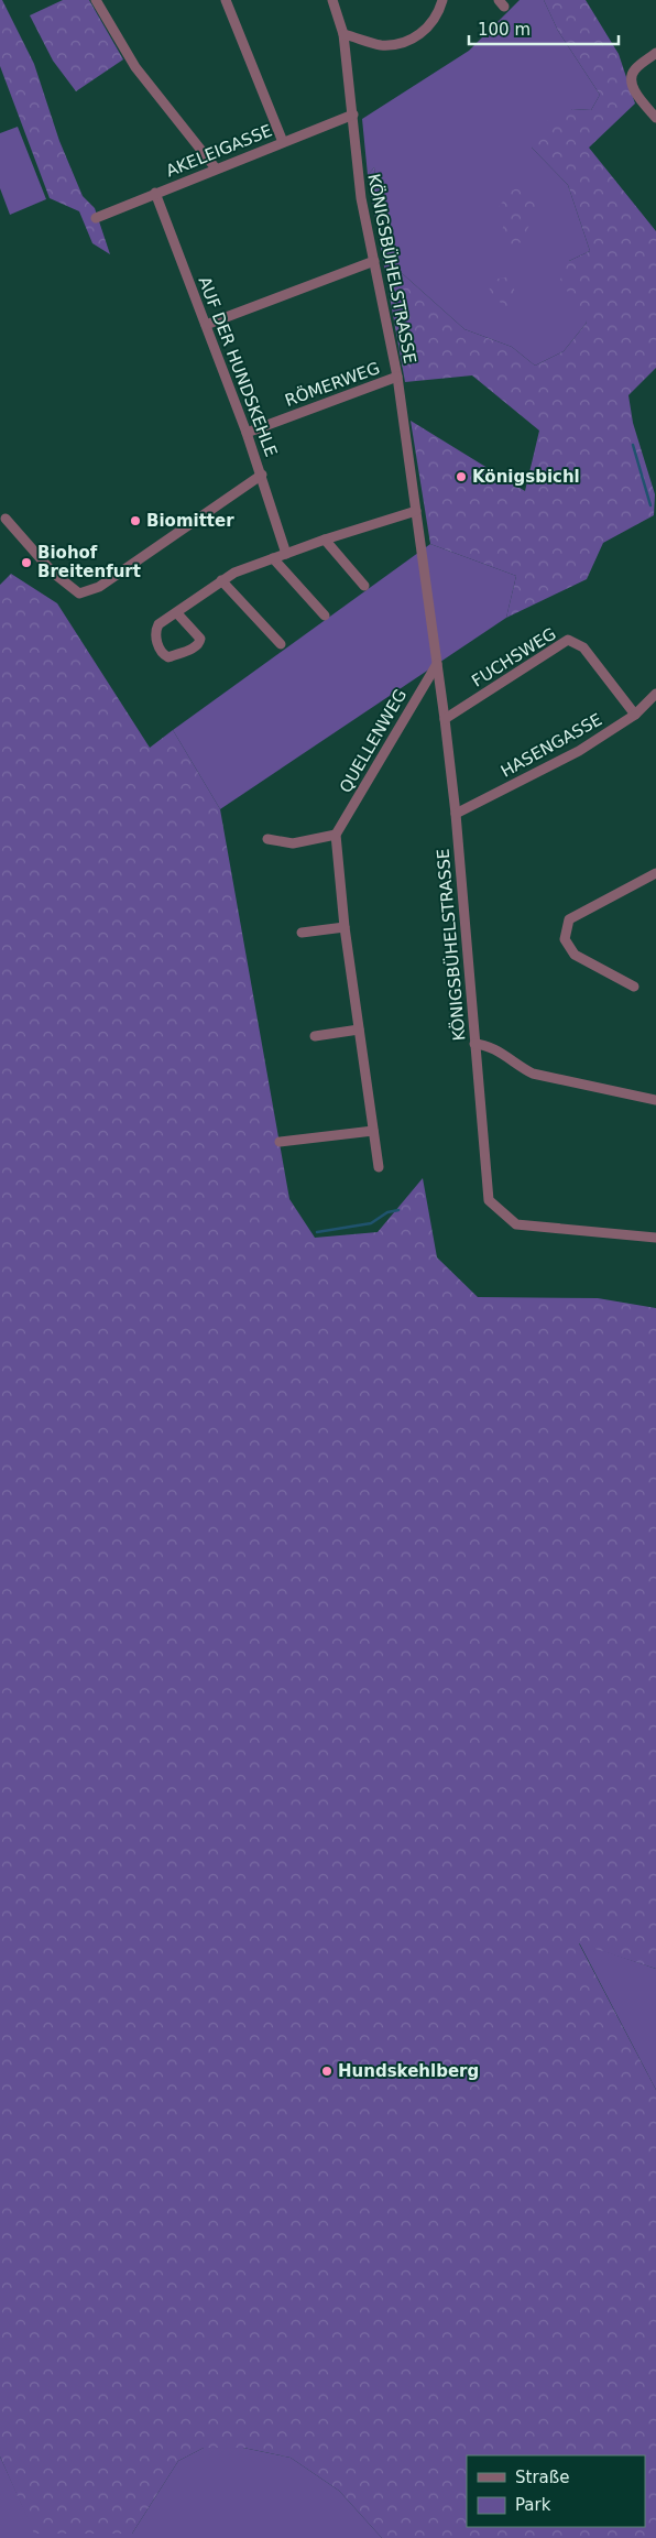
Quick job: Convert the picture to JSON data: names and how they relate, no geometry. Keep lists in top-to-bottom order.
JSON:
{
  "streets": {
    "street": [
      "AKELEIGASSE",
      "KÖNIGSBÜHELSTRASSE",
      "AUF DER HUNDSKEHLE",
      "RÖMERWEG",
      "FUCHSWEG",
      "QUELLENWEG",
      "HASENGASSE"
    ]
  },
  "crossings": [
    ["AKELEIGASSE", "KÖNIGSBÜHELSTRASSE"],
    ["AKELEIGASSE", "AUF DER HUNDSKEHLE"],
    ["KÖNIGSBÜHELSTRASSE", "RÖMERWEG"],
    ["KÖNIGSBÜHELSTRASSE", "FUCHSWEG"],
    ["KÖNIGSBÜHELSTRASSE", "QUELLENWEG"],
    ["KÖNIGSBÜHELSTRASSE", "HASENGASSE"],
    ["AUF DER HUNDSKEHLE", "RÖMERWEG"],
    ["FUCHSWEG", "HASENGASSE"]
  ],
  "places": [
    "Königsbichl",
    "Biomitter",
    "Biohof Breitenfurt",
    "Hundskehlberg"
  ],
  "legend": ["Straße", "Park"],
  "scale_bar": "100 m"
}
